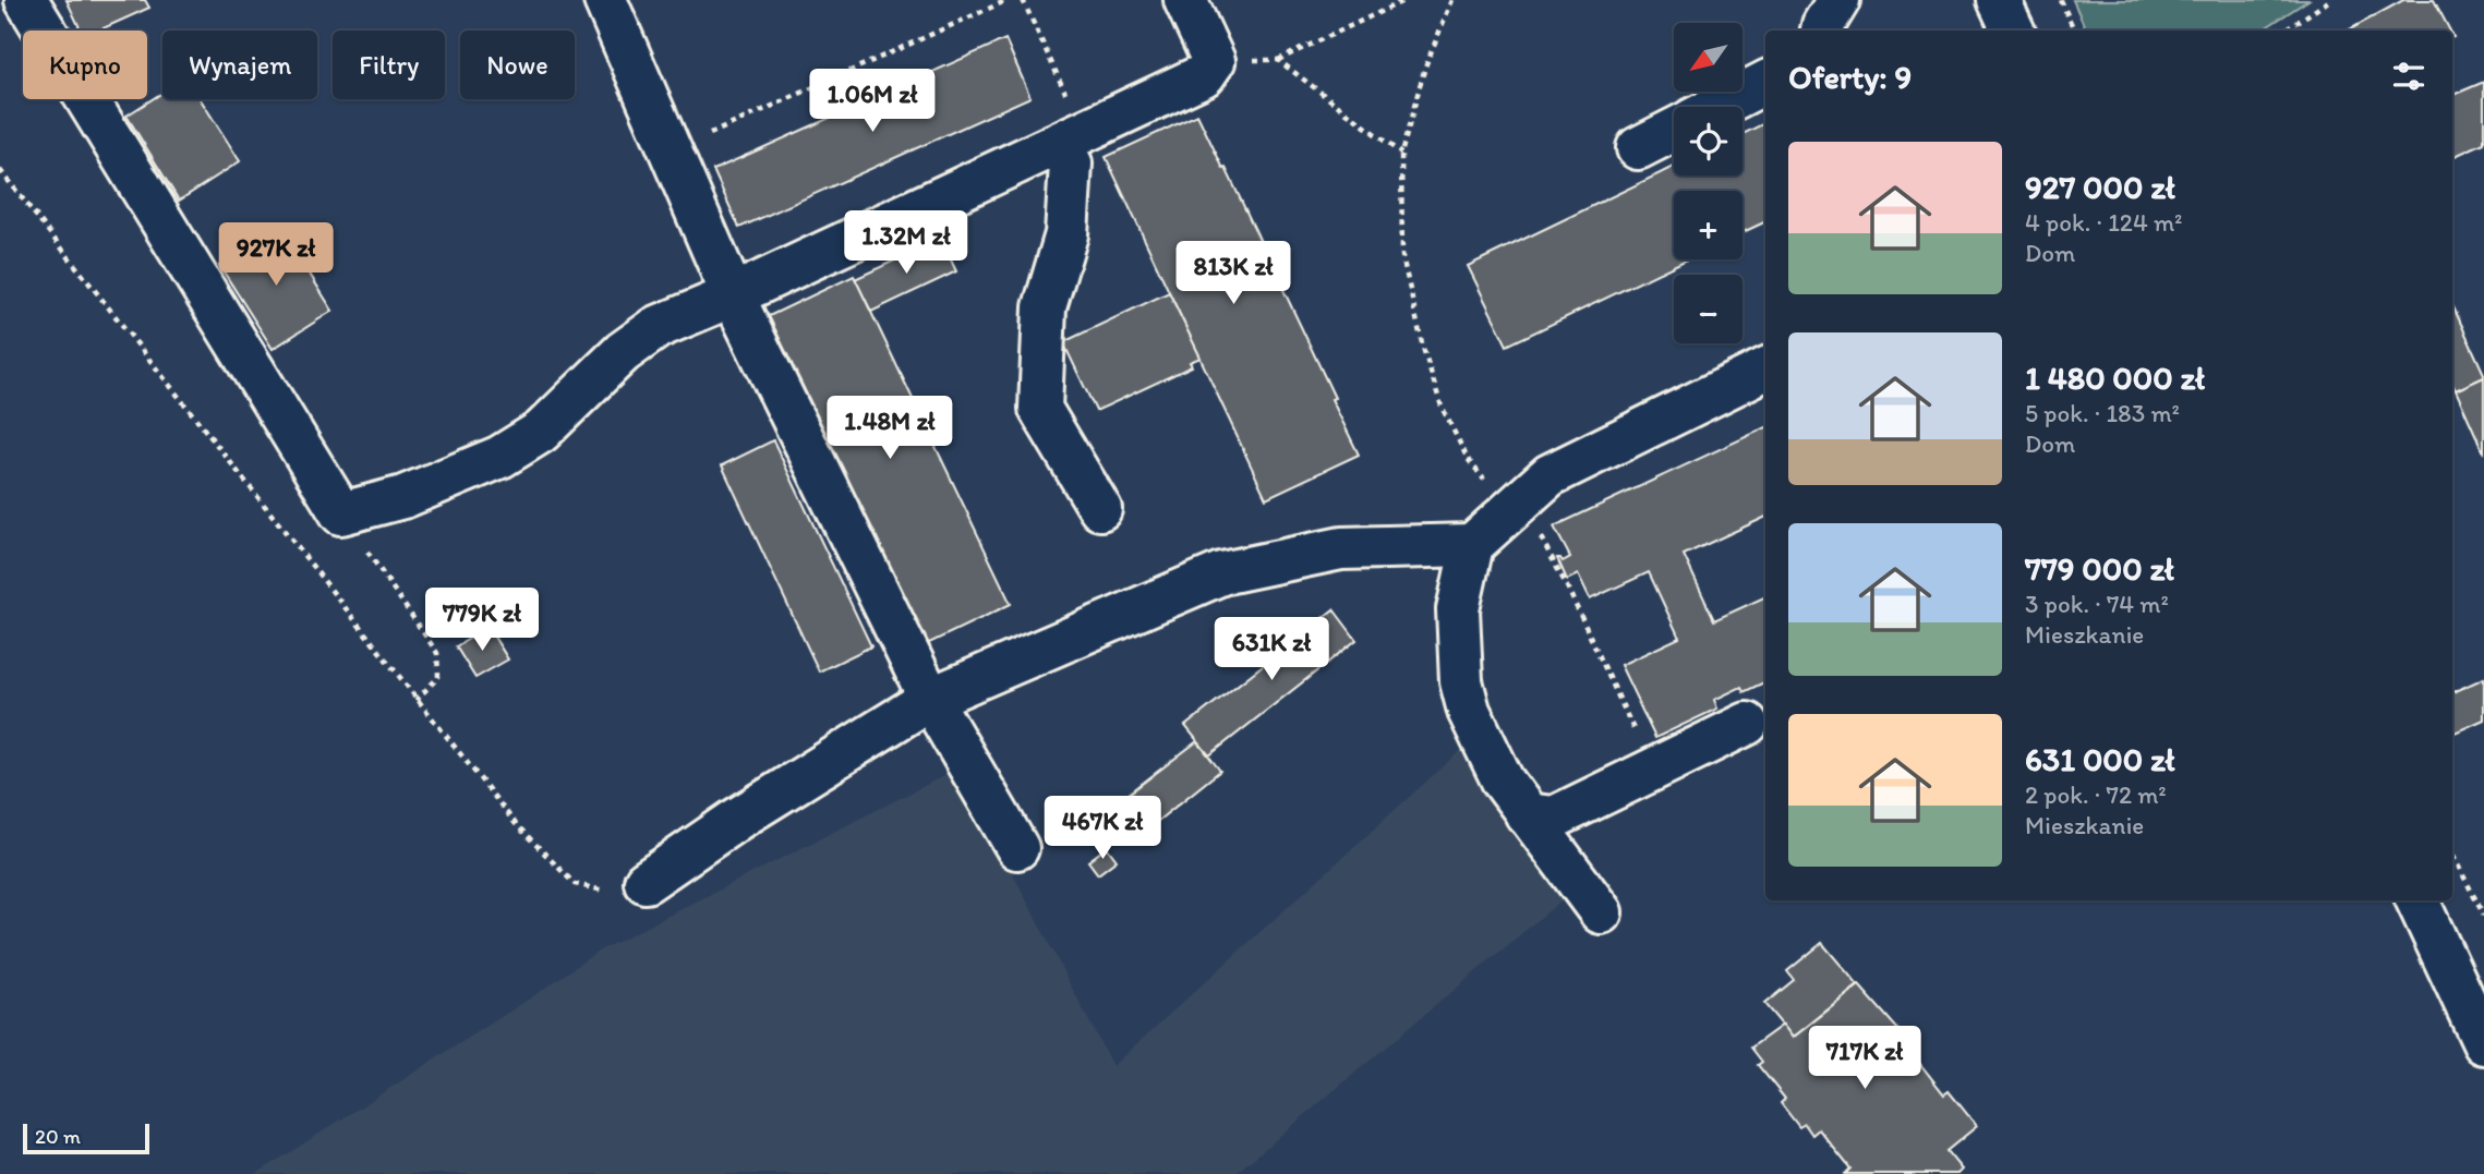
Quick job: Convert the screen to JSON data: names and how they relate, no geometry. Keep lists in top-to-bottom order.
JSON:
{
  "scale_bar": "20 m",
  "north": "bottom left",
  "page": {
    "map_buttons": ["+", "−"],
    "chip": [
      "Kupno",
      "Wynajem",
      "Filtry",
      "Nowe"
    ],
    "heading": "Oferty: 9",
    "price": [
      "1.06M zł",
      "1.32M zł",
      "927K zł",
      "813K zł",
      "1.48M zł",
      "779K zł",
      "631K zł",
      "467K zł",
      "717K zł"
    ],
    "list": [
      {
        "name": "927 000 zł",
        "note": "4 pok. · 124 m² · Dom"
      },
      {
        "name": "1 480 000 zł",
        "note": "5 pok. · 183 m² · Dom"
      },
      {
        "name": "779 000 zł",
        "note": "3 pok. · 74 m² · Mieszkanie"
      },
      {
        "name": "631 000 zł",
        "note": "2 pok. · 72 m² · Mieszkanie"
      }
    ],
    "scale": "20 m"
  }
}
